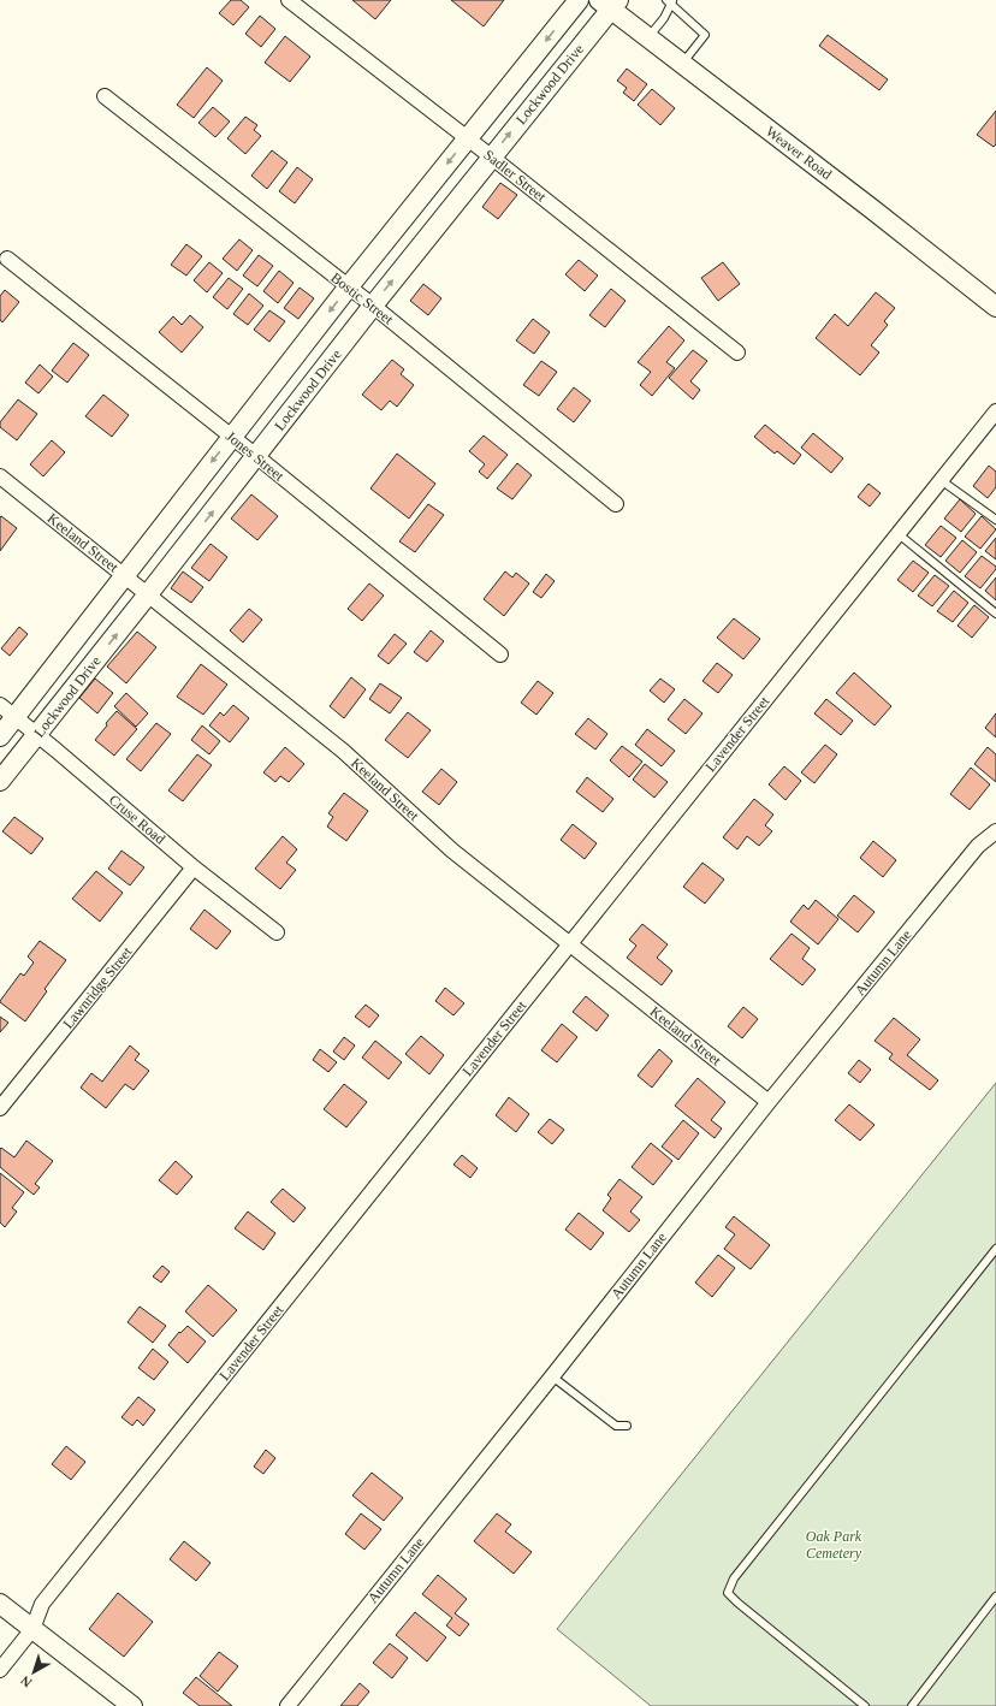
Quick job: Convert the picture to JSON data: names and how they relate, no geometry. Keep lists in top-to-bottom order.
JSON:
{
  "streets": {
    "main road": ["Lockwood Drive", "Weaver Road"],
    "street": [
      "Sadler Street",
      "Bostic Street",
      "Jones Street",
      "Keeland Street",
      "Lavender Street",
      "Cruse Road",
      "Autumn Lane",
      "Lawnridge Street"
    ]
  },
  "crossings": [
    ["Lockwood Drive", "Weaver Road"],
    ["Lockwood Drive", "Sadler Street"],
    ["Lockwood Drive", "Bostic Street"],
    ["Lockwood Drive", "Jones Street"],
    ["Lockwood Drive", "Keeland Street"],
    ["Lockwood Drive", "Cruse Road"],
    ["Keeland Street", "Lavender Street"],
    ["Keeland Street", "Autumn Lane"],
    ["Cruse Road", "Lawnridge Street"]
  ],
  "parks": ["Oak Park Cemetery"],
  "north": "bottom left"
}
